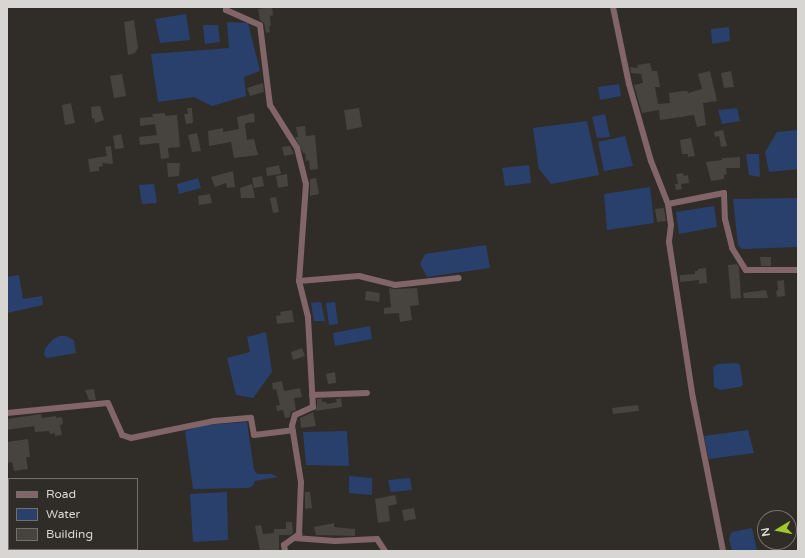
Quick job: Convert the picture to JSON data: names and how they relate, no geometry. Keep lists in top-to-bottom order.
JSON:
{
  "legend": ["Road", "Water", "Building"],
  "north": "left"
}
